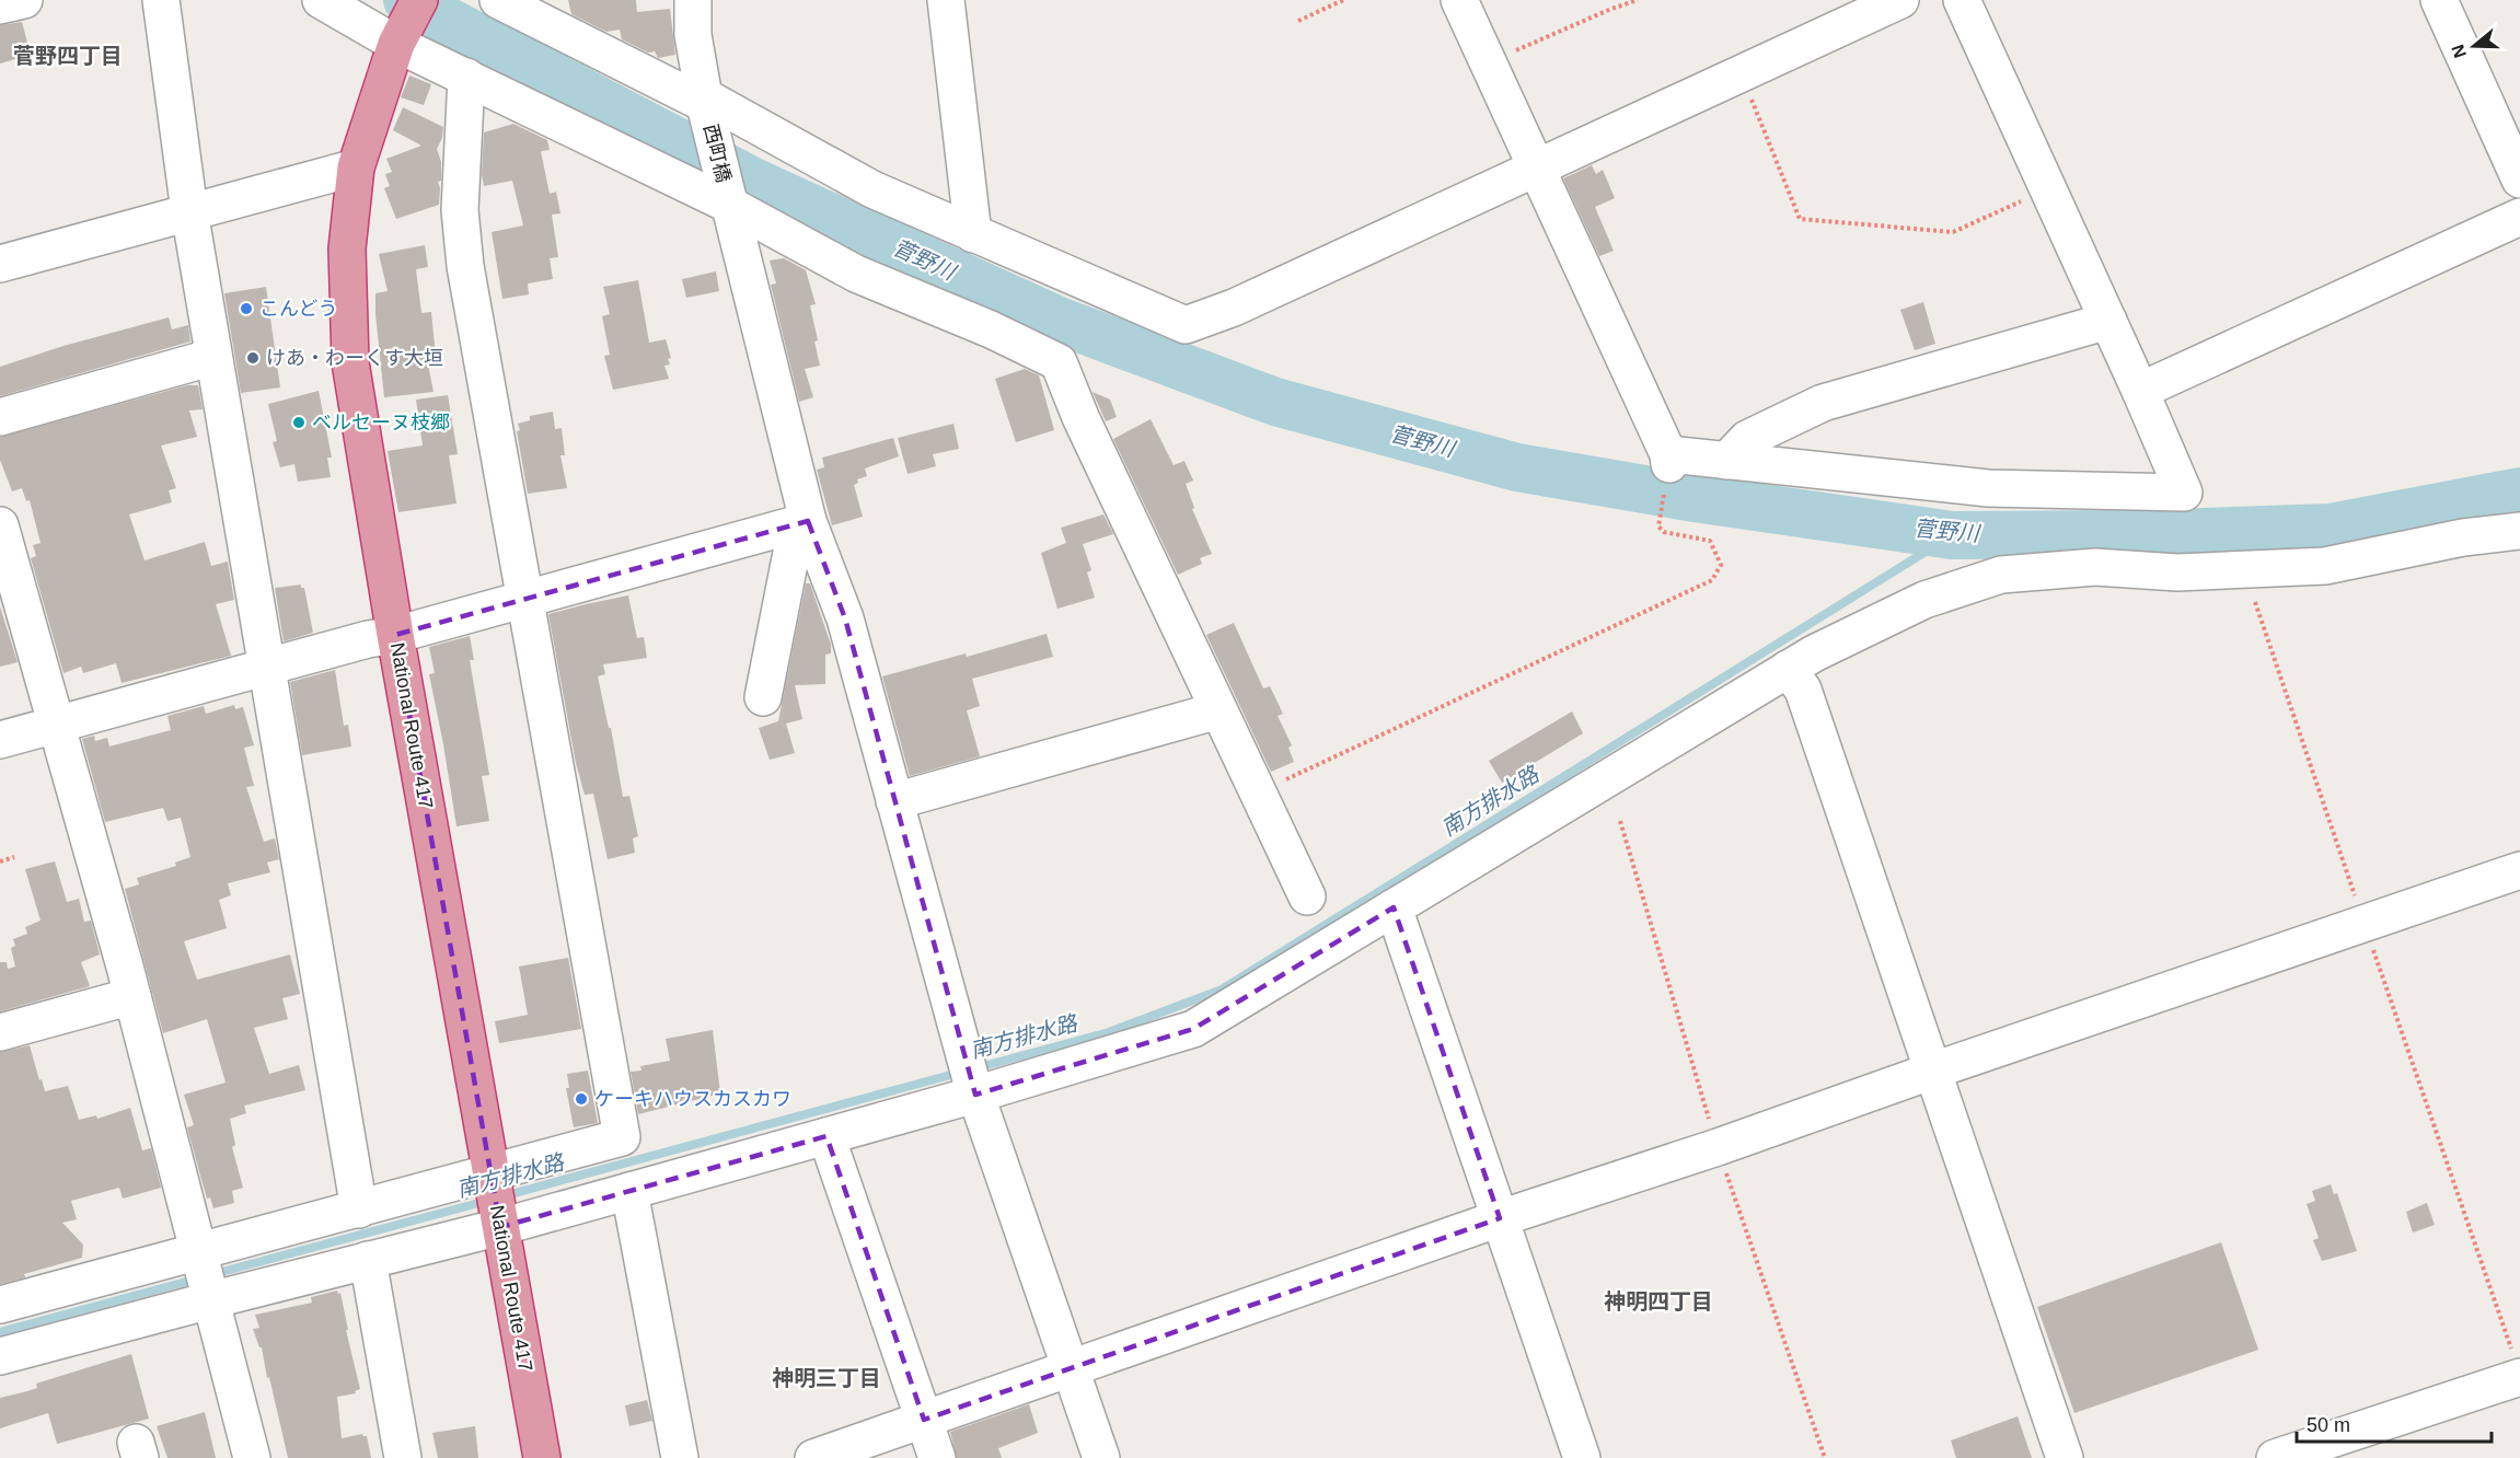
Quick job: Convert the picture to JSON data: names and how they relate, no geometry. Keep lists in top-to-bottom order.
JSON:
{
  "streets": {
    "highway": ["National Route 417"],
    "street": ["西町橋"]
  },
  "districts": ["菅野四丁目", "神明四丁目", "神明三丁目"],
  "water": ["菅野川", "南方排水路"],
  "places": [
    "こんどう",
    "けあ・わーくす大垣",
    "ベルセーヌ枝郷",
    "ケーキハウスカスカワ"
  ],
  "scale_bar": "50 m",
  "north": "left"
}
